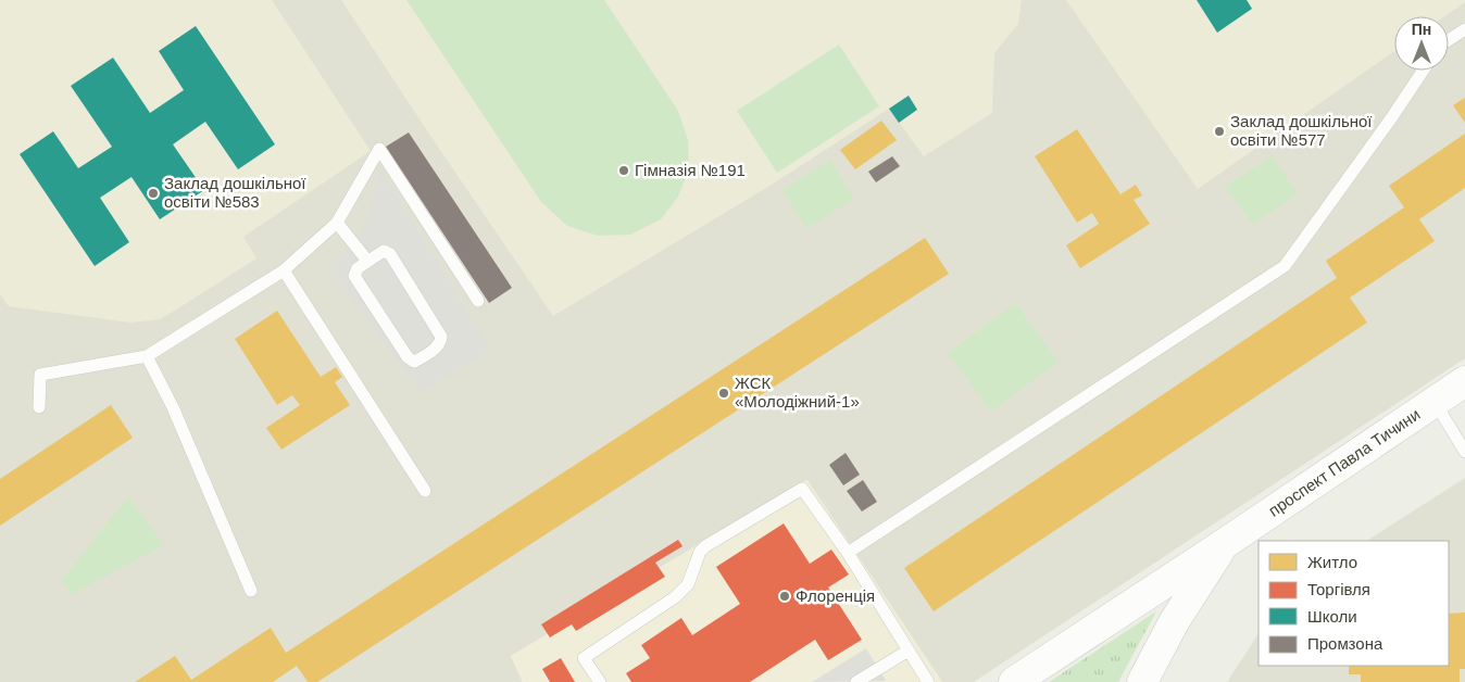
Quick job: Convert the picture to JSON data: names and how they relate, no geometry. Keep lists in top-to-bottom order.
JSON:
{
  "streets": {
    "street": ["проспект Павла Тичини"]
  },
  "places": [
    "Заклад дошкільної освіти №577",
    "Гімназія №191",
    "Заклад дошкільної освіти №583",
    "ЖСК «Молодіжний-1»",
    "Флоренція"
  ],
  "legend": [
    "Житло",
    "Торгівля",
    "Школи",
    "Промзона"
  ],
  "north": "top"
}
